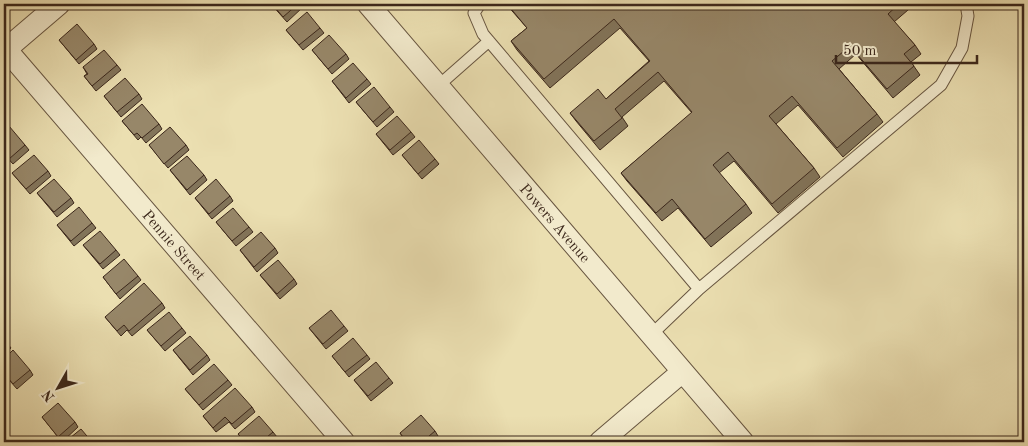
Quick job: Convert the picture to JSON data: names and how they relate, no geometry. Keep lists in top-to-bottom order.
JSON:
{
  "streets": {
    "street": ["Powers Avenue", "Pennie Street"]
  },
  "scale_bar": "50 m",
  "north": "bottom left"
}
